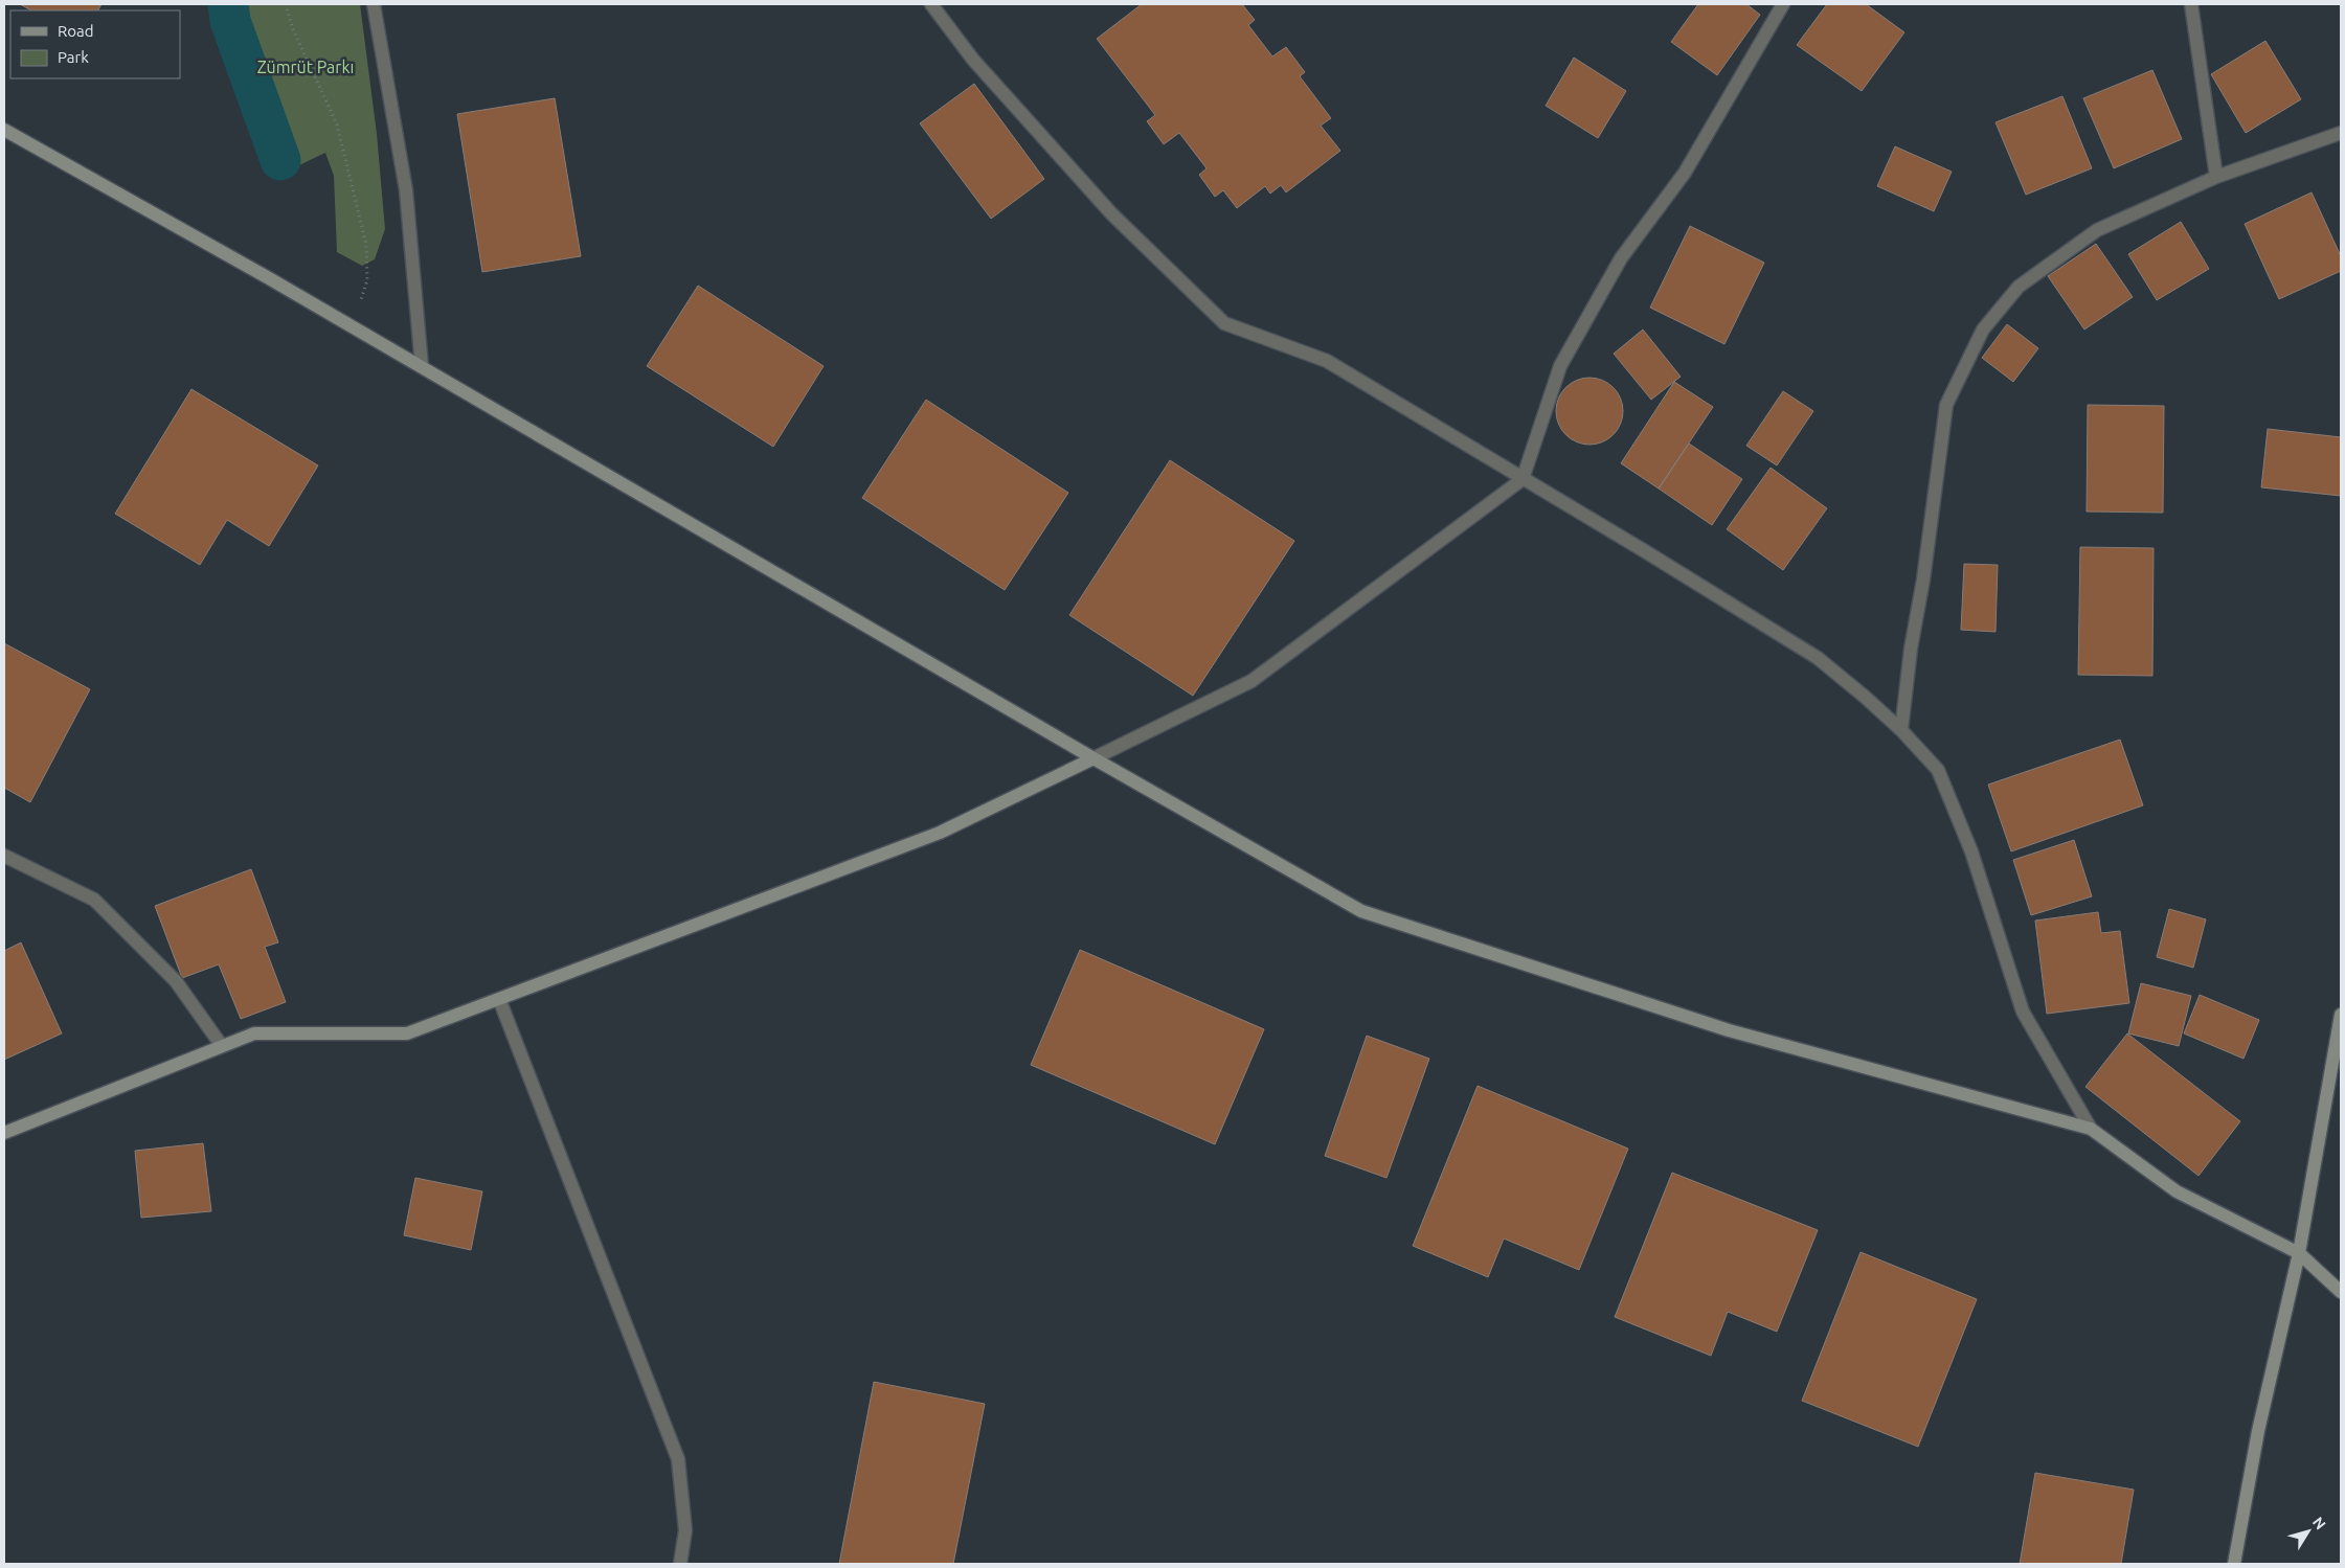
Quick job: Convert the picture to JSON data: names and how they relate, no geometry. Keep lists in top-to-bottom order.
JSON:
{
  "parks": ["Zümrüt Parkı"],
  "legend": ["Road", "Park"],
  "north": "top right"
}
